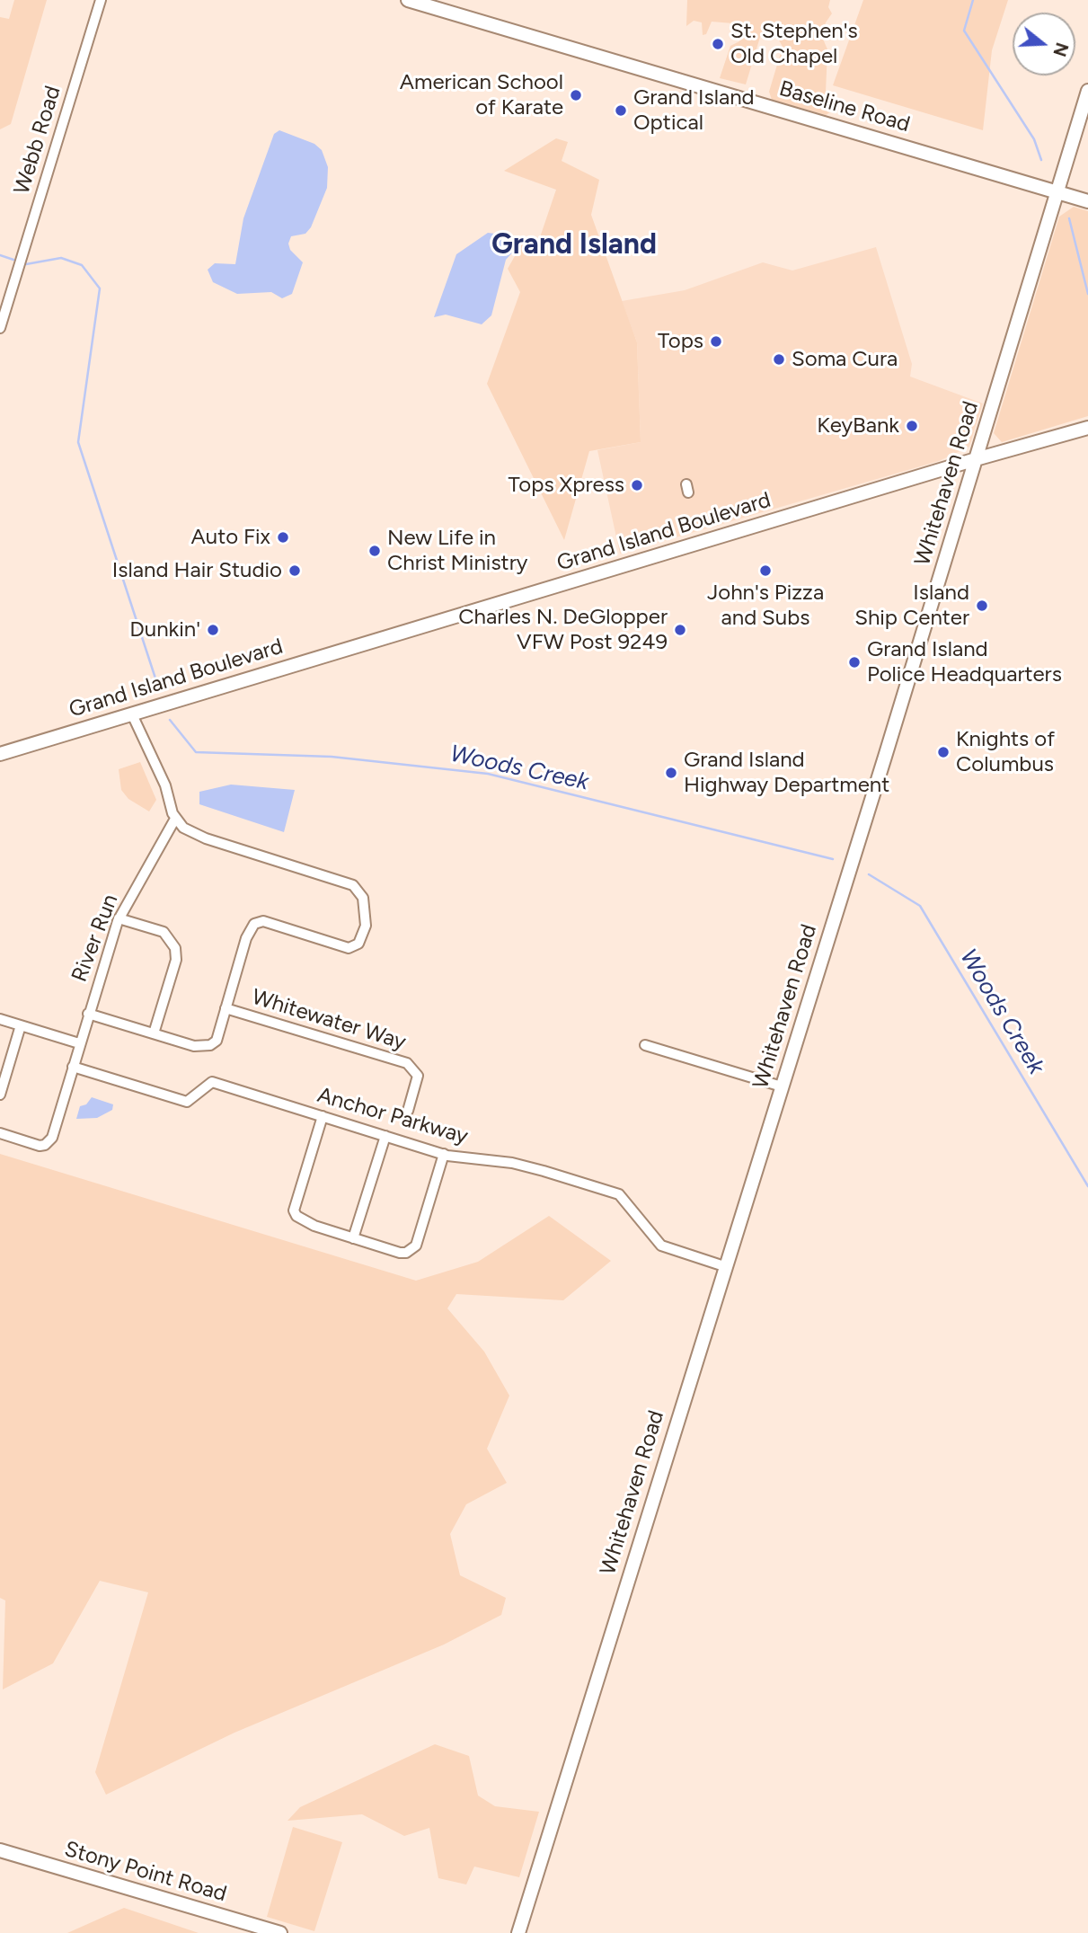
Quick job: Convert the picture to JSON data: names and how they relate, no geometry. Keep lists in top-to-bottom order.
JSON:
{
  "streets": {
    "street": [
      "Baseline Road",
      "Webb Road",
      "Whitehaven Road",
      "Grand Island Boulevard",
      "River Run",
      "Whitewater Way",
      "Anchor Parkway",
      "Stony Point Road"
    ]
  },
  "crossings": [
    ["Baseline Road", "Whitehaven Road"],
    ["Whitehaven Road", "Grand Island Boulevard"],
    ["Whitehaven Road", "Anchor Parkway"],
    ["River Run", "Anchor Parkway"]
  ],
  "districts": ["Grand Island"],
  "water": ["Woods Creek"],
  "places": [
    "St. Stephen's Old Chapel",
    "American School of Karate",
    "Grand Island Optical",
    "Tops",
    "Soma Cura",
    "KeyBank",
    "Tops Xpress",
    "Auto Fix",
    "New Life in Christ Ministry",
    "Island Hair Studio",
    "John's Pizza and Subs",
    "Island Ship Center",
    "Dunkin'",
    "Charles N. DeGlopper VFW Post 9249",
    "Grand Island Police Headquarters",
    "Knights of Columbus",
    "Grand Island Highway Department"
  ],
  "north": "right"
}
